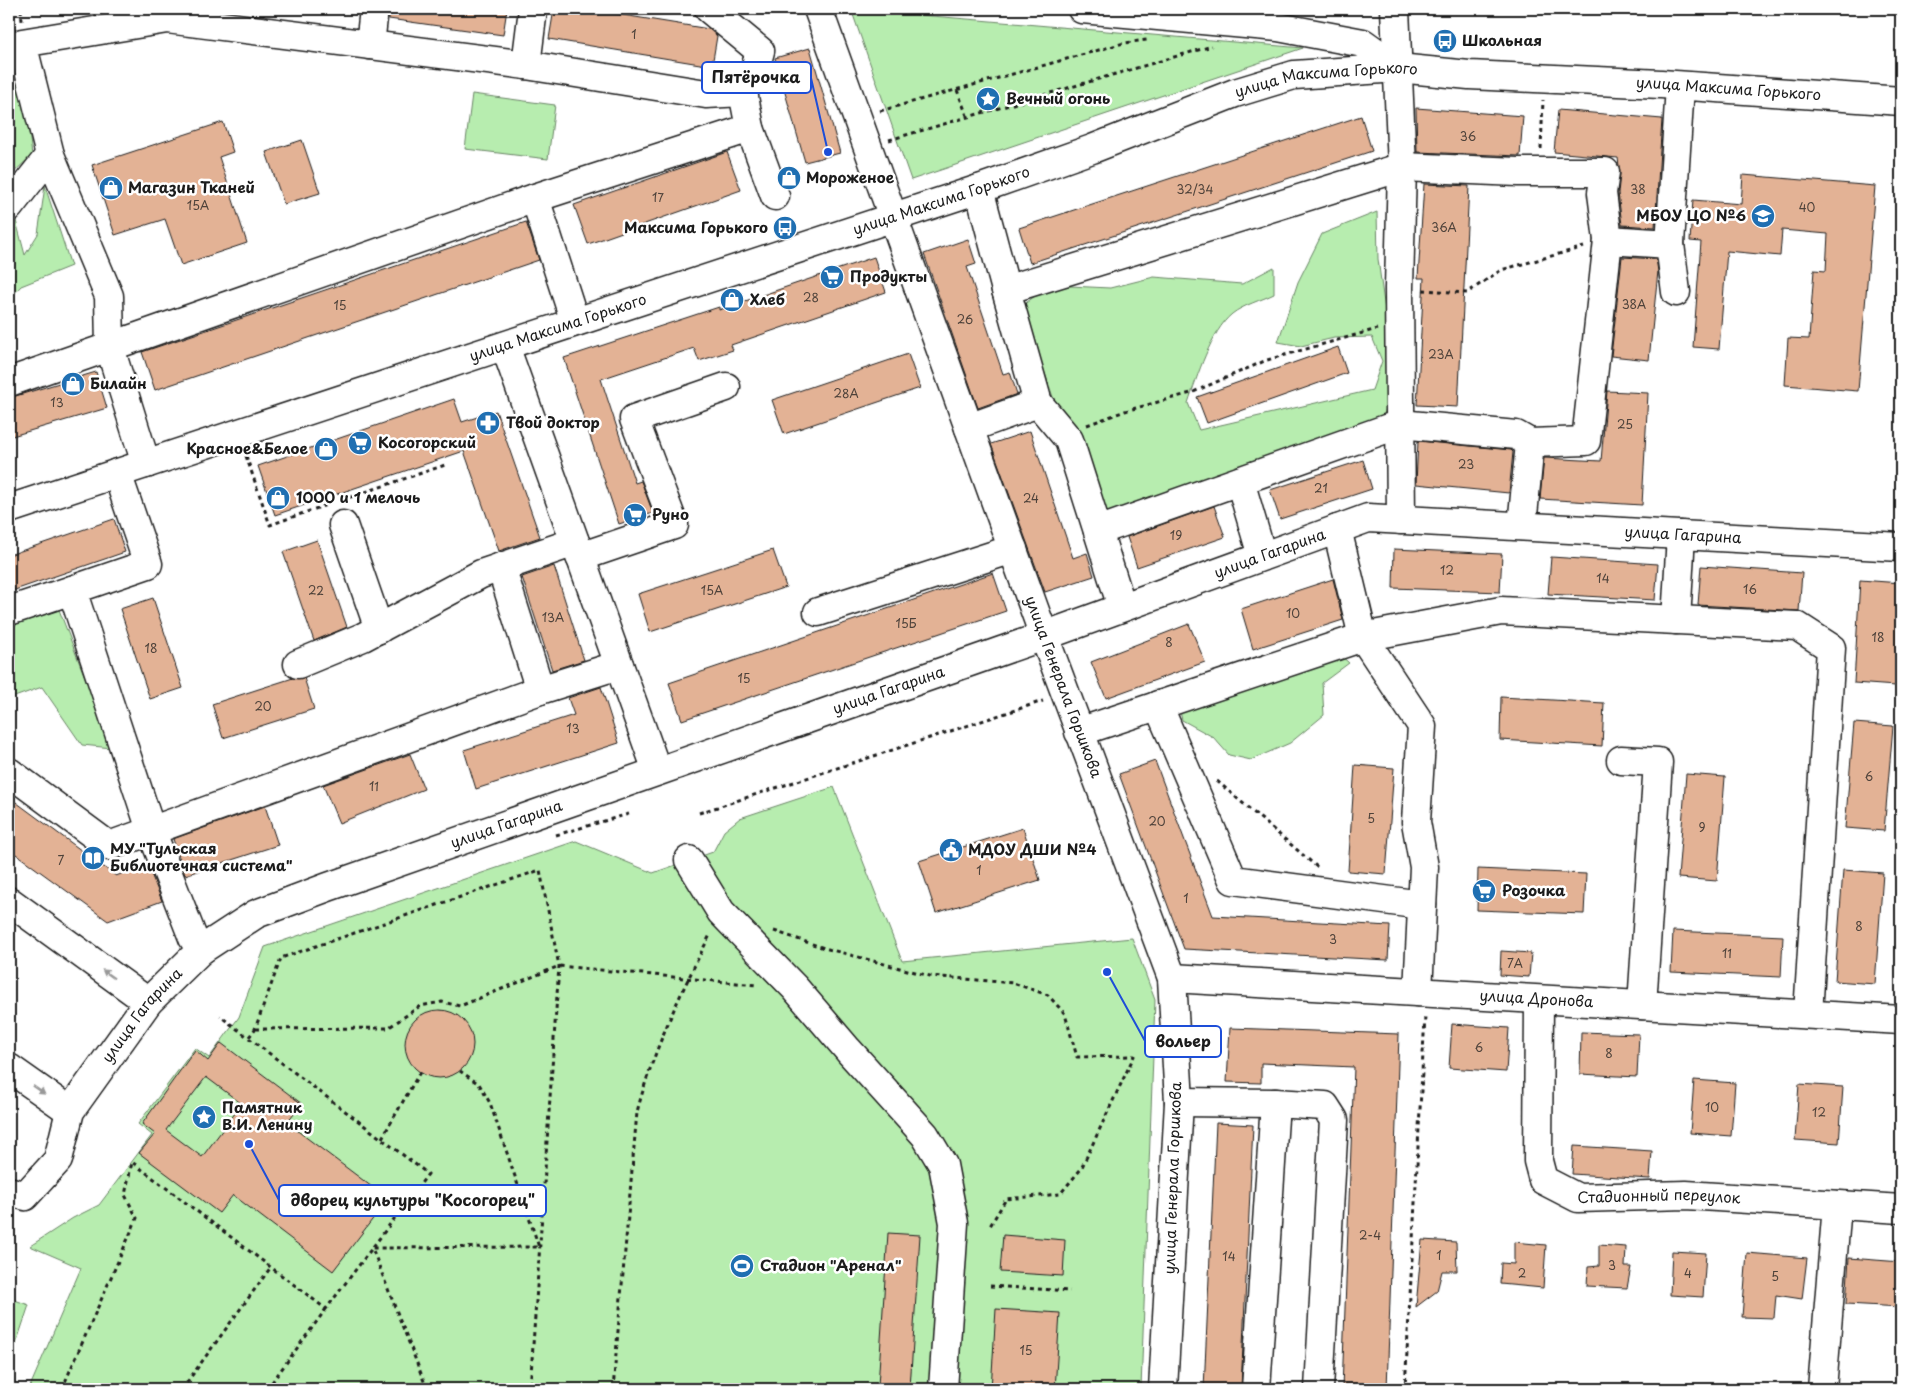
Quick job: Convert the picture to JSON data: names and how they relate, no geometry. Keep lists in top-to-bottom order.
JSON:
{
  "streets": {
    "street": [
      "улица Максима Горького",
      "улица Гагарина",
      "улица Генерала Горшкова",
      "улица Дронова",
      "Стадионный переулок"
    ]
  },
  "crossings": [
    ["улица Максима Горького", "улица Генерала Горшкова"],
    ["улица Гагарина", "улица Генерала Горшкова"],
    ["улица Генерала Горшкова", "улица Дронова"],
    ["улица Дронова", "Стадионный переулок"]
  ],
  "places": {
    "bus stop": ["Школьная", "Максима Горького"],
    "place": ["Вечный огонь", "Памятник В.И. Ленину"],
    "other": ["Пятёрочка", "вольер", "дворец культуры \"Косогорец\""],
    "shop": [
      "Мороженое",
      "Магазин Тканей",
      "Хлеб",
      "Билайн",
      "Красное&Белое",
      "1000 и 1 мелочь"
    ],
    "school or university": ["МБОУ ЦО №6"],
    "supermarket": [
      "Продукты",
      "Косогорский",
      "Руно",
      "Розочка"
    ],
    "pharmacy": ["Твой доктор"],
    "public building": ["МДОУ ДШИ №4"],
    "library": ["МУ \"Тульская Библиотечная система\""],
    "sports": ["Стадион \"Аренал\""]
  },
  "house_numbers": [
    "1",
    "36",
    "32/34",
    "38",
    "17",
    "15А",
    "40",
    "36А",
    "28",
    "38А",
    "15",
    "26",
    "23А",
    "28А",
    "13",
    "25",
    "23",
    "21",
    "24",
    "19",
    "12",
    "14",
    "16",
    "22",
    "15А",
    "10",
    "13А",
    "15Б",
    "18",
    "8",
    "18",
    "15",
    "20",
    "13",
    "6",
    "11",
    "5",
    "20",
    "9",
    "7",
    "1",
    "1",
    "8",
    "3",
    "11",
    "7А",
    "6",
    "8",
    "10",
    "12",
    "2-4",
    "1",
    "14",
    "3",
    "2",
    "4",
    "5",
    "15"
  ]
}
